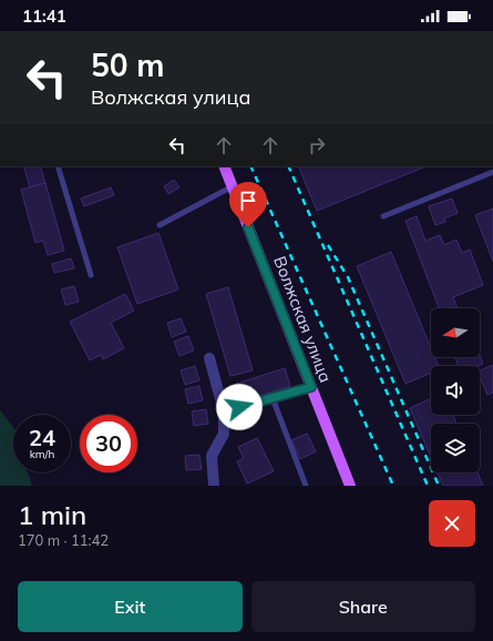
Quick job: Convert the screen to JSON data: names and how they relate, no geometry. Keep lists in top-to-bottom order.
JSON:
{
  "streets": {
    "main road": ["Волжская улица"]
  },
  "north": "left",
  "page": {
    "status": "11:41",
    "turn": ["50 m", "Волжская улица"],
    "speed": "24 km/h",
    "limit": "30",
    "heading": ["1 min", "170 m · 11:42"],
    "buttons": ["Exit", "Share"]
  }
}
